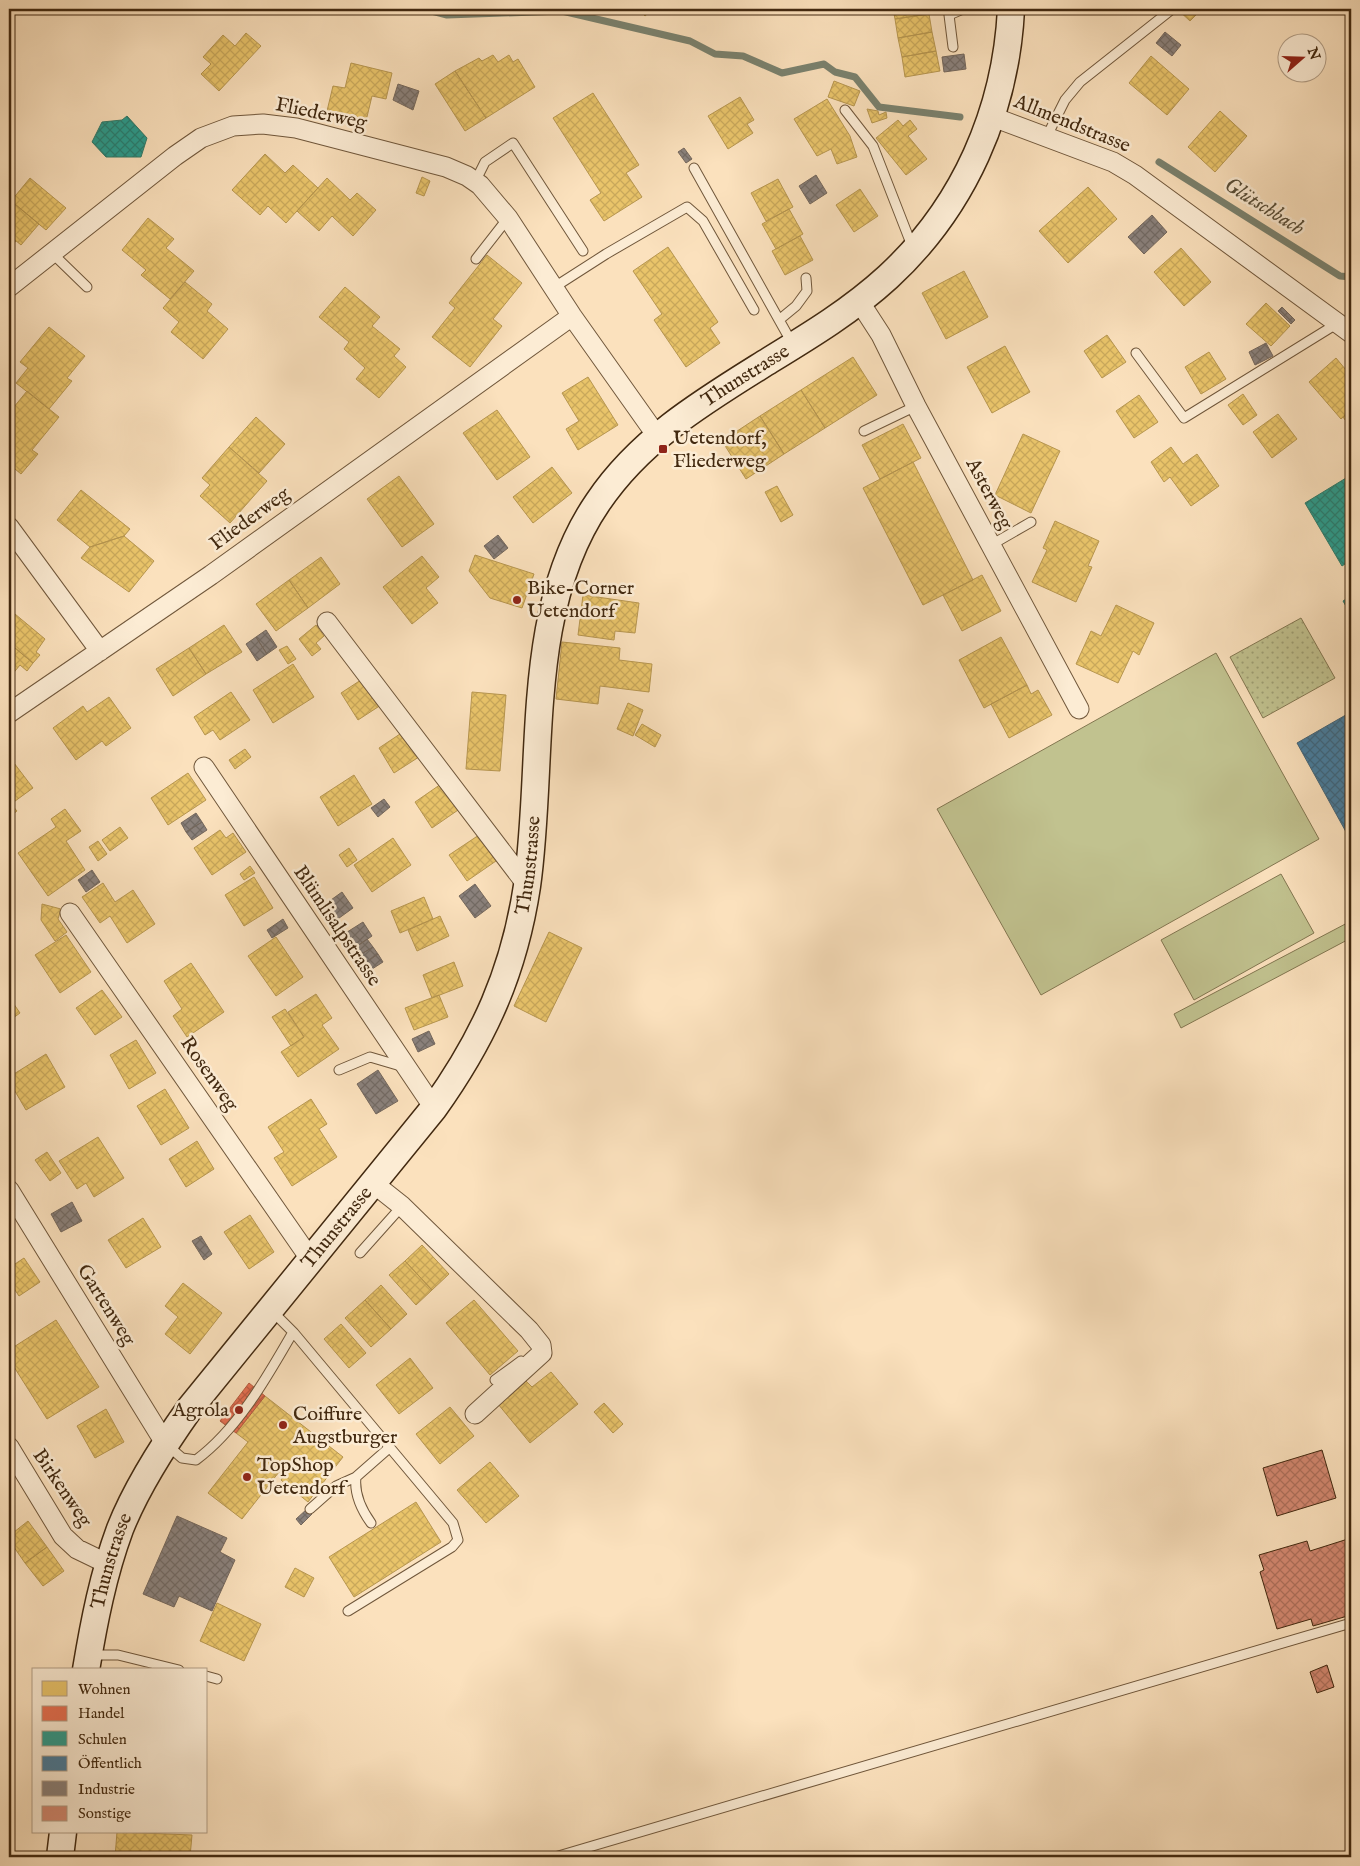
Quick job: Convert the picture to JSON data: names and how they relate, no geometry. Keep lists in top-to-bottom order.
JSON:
{
  "streets": {
    "main road": ["Thunstrasse"],
    "street": [
      "Fliederweg",
      "Allmendstrasse",
      "Asterweg",
      "Blümlisalpstrasse",
      "Rosenweg",
      "Gartenweg",
      "Birkenweg"
    ]
  },
  "crossings": [
    ["Fliederweg", "Thunstrasse"],
    ["Allmendstrasse", "Thunstrasse"],
    ["Thunstrasse", "Asterweg"],
    ["Thunstrasse", "Blümlisalpstrasse"],
    ["Thunstrasse", "Rosenweg"],
    ["Thunstrasse", "Gartenweg"],
    ["Thunstrasse", "Birkenweg"]
  ],
  "water": ["Glütschbach"],
  "places": {
    "transit": ["Uetendorf, Fliederweg"],
    "other": [
      "Bike-Corner Uetendorf",
      "Agrola",
      "Coiffure Augstburger",
      "TopShop Uetendorf"
    ]
  },
  "legend": [
    "Wohnen",
    "Handel",
    "Schulen",
    "Öffentlich",
    "Industrie",
    "Sonstige"
  ],
  "north": "right"
}
